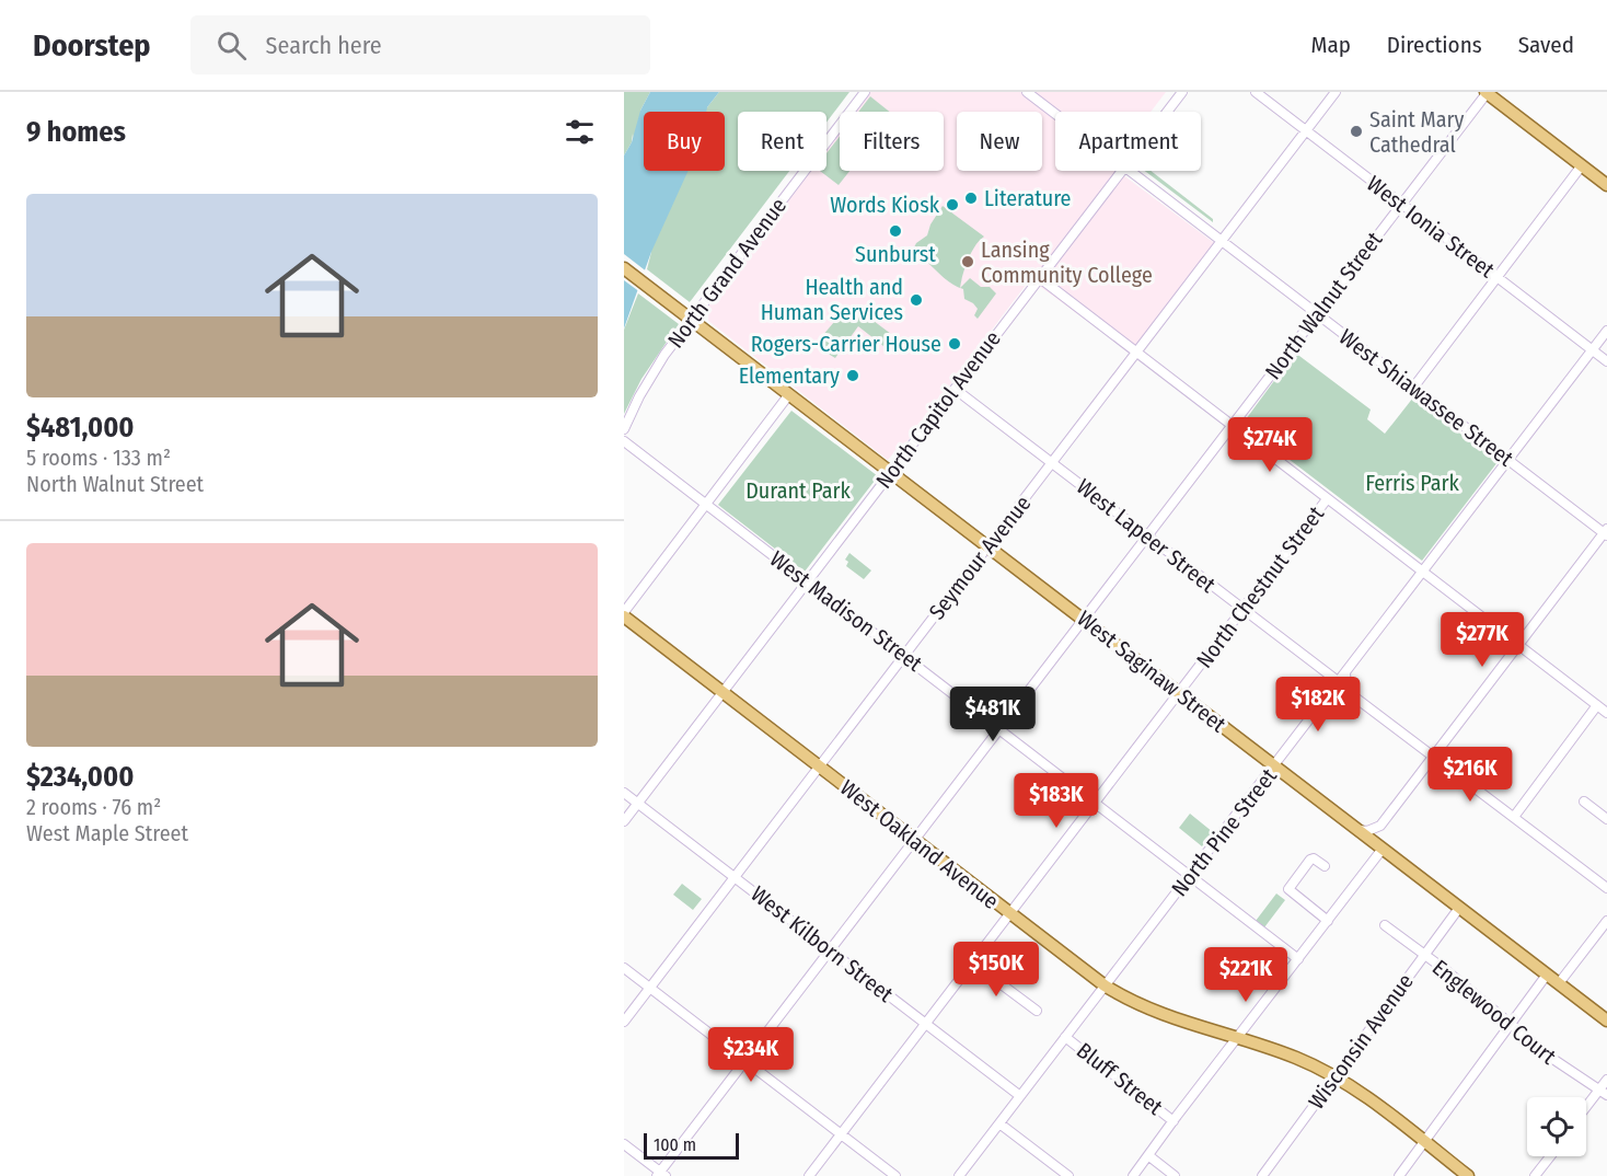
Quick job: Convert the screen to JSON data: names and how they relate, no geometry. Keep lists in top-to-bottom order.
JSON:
{
  "streets": {
    "main road": ["West Saginaw Street", "West Oakland Avenue"],
    "street": [
      "West Ionia Street",
      "North Grand Avenue",
      "North Walnut Street",
      "West Shiawassee Street",
      "North Capitol Avenue",
      "West Lapeer Street",
      "Seymour Avenue",
      "North Chestnut Street",
      "West Madison Street",
      "North Pine Street",
      "West Kilborn Street",
      "Englewood Court",
      "Wisconsin Avenue",
      "Bluff Street"
    ]
  },
  "crossings": [
    ["West Ionia Street", "North Walnut Street"],
    ["West Ionia Street", "Seymour Avenue"],
    ["West Ionia Street", "North Pine Street"],
    ["North Grand Avenue", "West Saginaw Street"],
    ["North Walnut Street", "West Shiawassee Street"],
    ["North Walnut Street", "West Lapeer Street"],
    ["North Walnut Street", "West Madison Street"],
    ["North Walnut Street", "West Saginaw Street"],
    ["North Walnut Street", "West Oakland Avenue"],
    ["North Walnut Street", "West Kilborn Street"],
    ["West Shiawassee Street", "Seymour Avenue"],
    ["West Shiawassee Street", "North Pine Street"],
    ["North Capitol Avenue", "West Lapeer Street"],
    ["North Capitol Avenue", "West Madison Street"],
    ["North Capitol Avenue", "West Saginaw Street"],
    ["North Capitol Avenue", "West Oakland Avenue"],
    ["North Capitol Avenue", "West Kilborn Street"],
    ["West Lapeer Street", "Seymour Avenue"],
    ["West Lapeer Street", "North Chestnut Street"],
    ["West Lapeer Street", "North Pine Street"],
    ["Seymour Avenue", "West Madison Street"],
    ["Seymour Avenue", "West Saginaw Street"],
    ["Seymour Avenue", "West Oakland Avenue"],
    ["Seymour Avenue", "West Kilborn Street"],
    ["North Chestnut Street", "West Madison Street"],
    ["North Chestnut Street", "West Saginaw Street"],
    ["North Chestnut Street", "West Oakland Avenue"],
    ["North Chestnut Street", "West Kilborn Street"],
    ["West Madison Street", "North Pine Street"],
    ["West Saginaw Street", "North Pine Street"],
    ["West Saginaw Street", "Wisconsin Avenue"],
    ["North Pine Street", "West Oakland Avenue"],
    ["North Pine Street", "West Kilborn Street"],
    ["North Pine Street", "Bluff Street"],
    ["West Oakland Avenue", "Wisconsin Avenue"],
    ["Englewood Court", "Wisconsin Avenue"]
  ],
  "parks": ["Ferris Park", "Durant Park"],
  "places": [
    "Saint Mary Cathedral",
    "Literature",
    "Words Kiosk",
    "Sunburst",
    "Lansing Community College",
    "Health and Human Services",
    "Rogers-Carrier House",
    "Elementary"
  ],
  "scale_bar": "100 m",
  "page": {
    "header": "Doorstep",
    "search": "Search here",
    "nav": ["Map", "Directions", "Saved"],
    "heading": "9 homes",
    "chip": [
      "Buy",
      "Rent",
      "Filters",
      "New",
      "Apartment"
    ],
    "list": [
      {
        "name": "$481,000",
        "note": "5 rooms · 133 m² · North Walnut Street"
      },
      {
        "name": "$234,000",
        "note": "2 rooms · 76 m² · West Maple Street"
      }
    ],
    "price": [
      "$274K",
      "$277K",
      "$182K",
      "$481K",
      "$216K",
      "$183K",
      "$150K",
      "$221K",
      "$234K"
    ],
    "scale": "100 m"
  }
}
